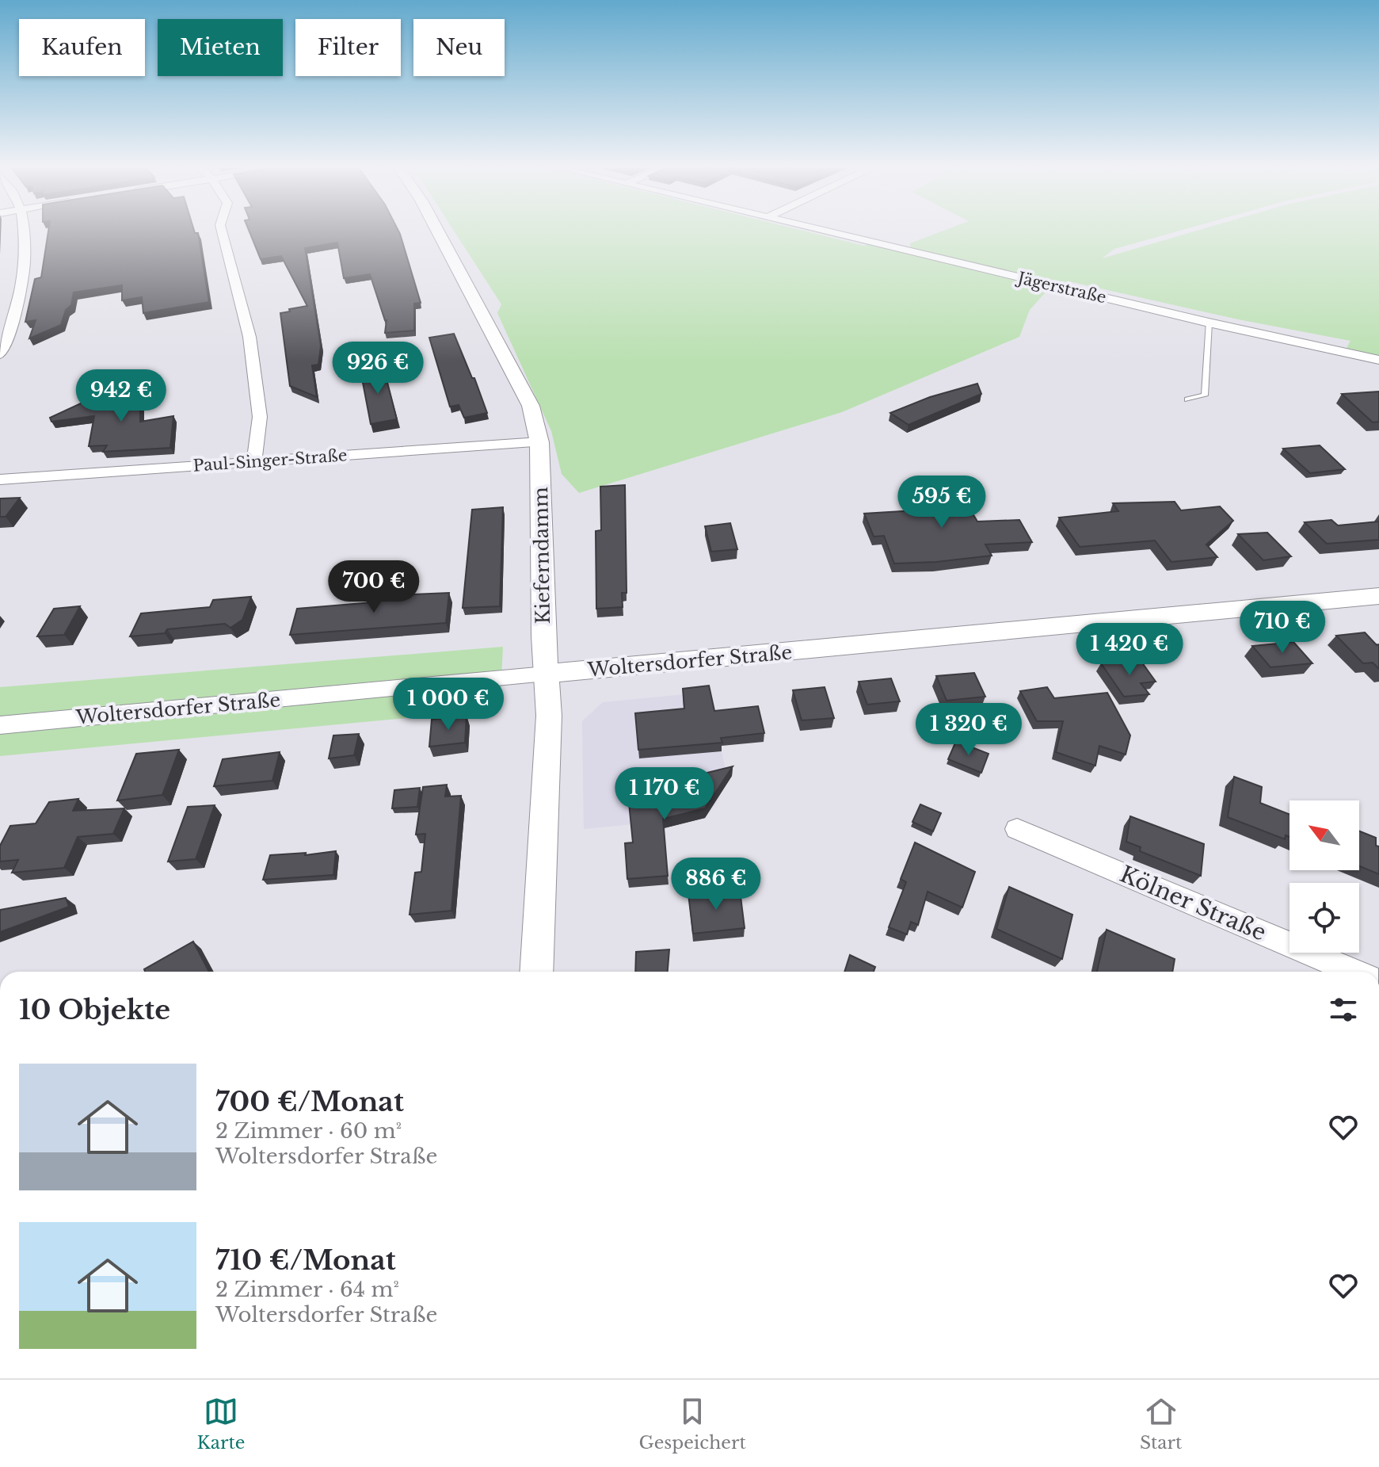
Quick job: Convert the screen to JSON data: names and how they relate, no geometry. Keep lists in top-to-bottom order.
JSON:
{
  "streets": {
    "street": [
      "Jägerstraße",
      "Paul-Singer-Straße",
      "Kieferndamm",
      "Woltersdorfer Straße",
      "Kölner Straße"
    ]
  },
  "crossings": [
    ["Paul-Singer-Straße", "Kieferndamm"],
    ["Kieferndamm", "Woltersdorfer Straße"]
  ],
  "north": "top left",
  "page": {
    "chip": [
      "Kaufen",
      "Mieten",
      "Filter",
      "Neu"
    ],
    "price": [
      "926 €",
      "942 €",
      "595 €",
      "700 €",
      "710 €",
      "1 420 €",
      "1 000 €",
      "1 320 €",
      "1 170 €",
      "886 €"
    ],
    "heading": "10 Objekte",
    "list": [
      {
        "name": "700 €/Monat",
        "note": "2 Zimmer · 60 m² · Woltersdorfer Straße"
      },
      {
        "name": "710 €/Monat",
        "note": "2 Zimmer · 64 m² · Woltersdorfer Straße"
      }
    ],
    "tabs": ["Karte", "Gespeichert", "Start"]
  }
}
